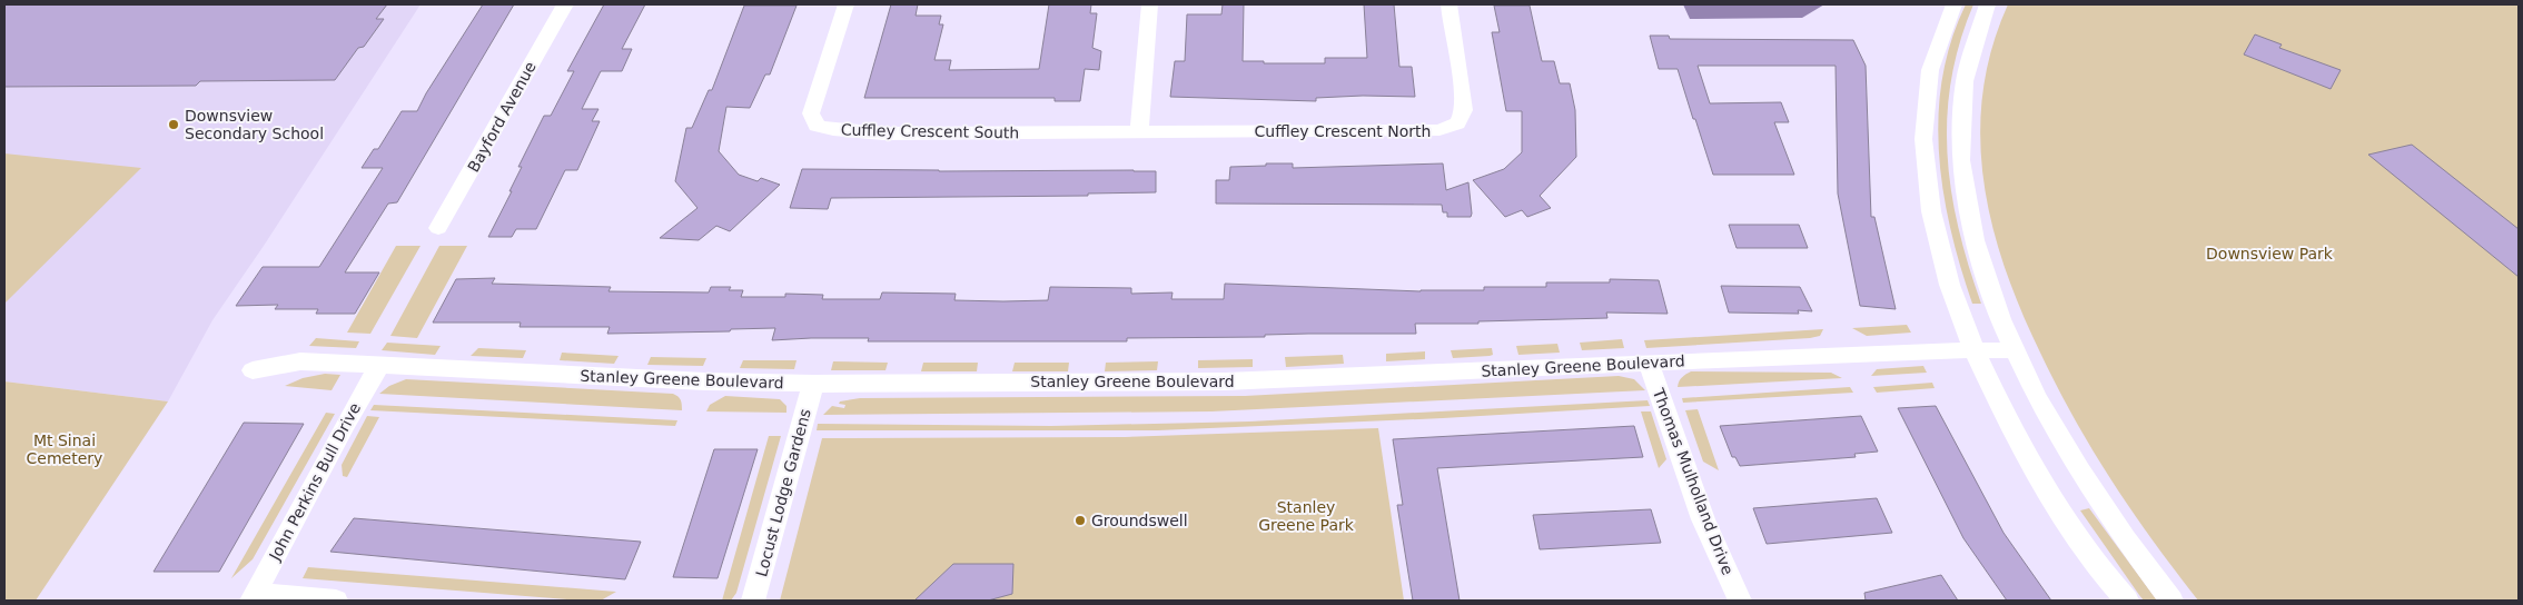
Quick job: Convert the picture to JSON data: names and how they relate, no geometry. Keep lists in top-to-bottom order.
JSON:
{
  "streets": {
    "street": [
      "Bayford Avenue",
      "Cuffley Crescent South",
      "Cuffley Crescent North",
      "Stanley Greene Boulevard",
      "John Perkins Bull Drive",
      "Thomas Mulholland Drive",
      "Locust Lodge Gardens"
    ]
  },
  "crossings": [
    ["Cuffley Crescent South", "Cuffley Crescent North"],
    ["Stanley Greene Boulevard", "John Perkins Bull Drive"],
    ["Stanley Greene Boulevard", "Thomas Mulholland Drive"],
    ["Stanley Greene Boulevard", "Locust Lodge Gardens"]
  ],
  "parks": ["Downsview Park", "Mt Sinai Cemetery", "Stanley Greene Park"],
  "places": ["Downsview Secondary School", "Groundswell"]
}
